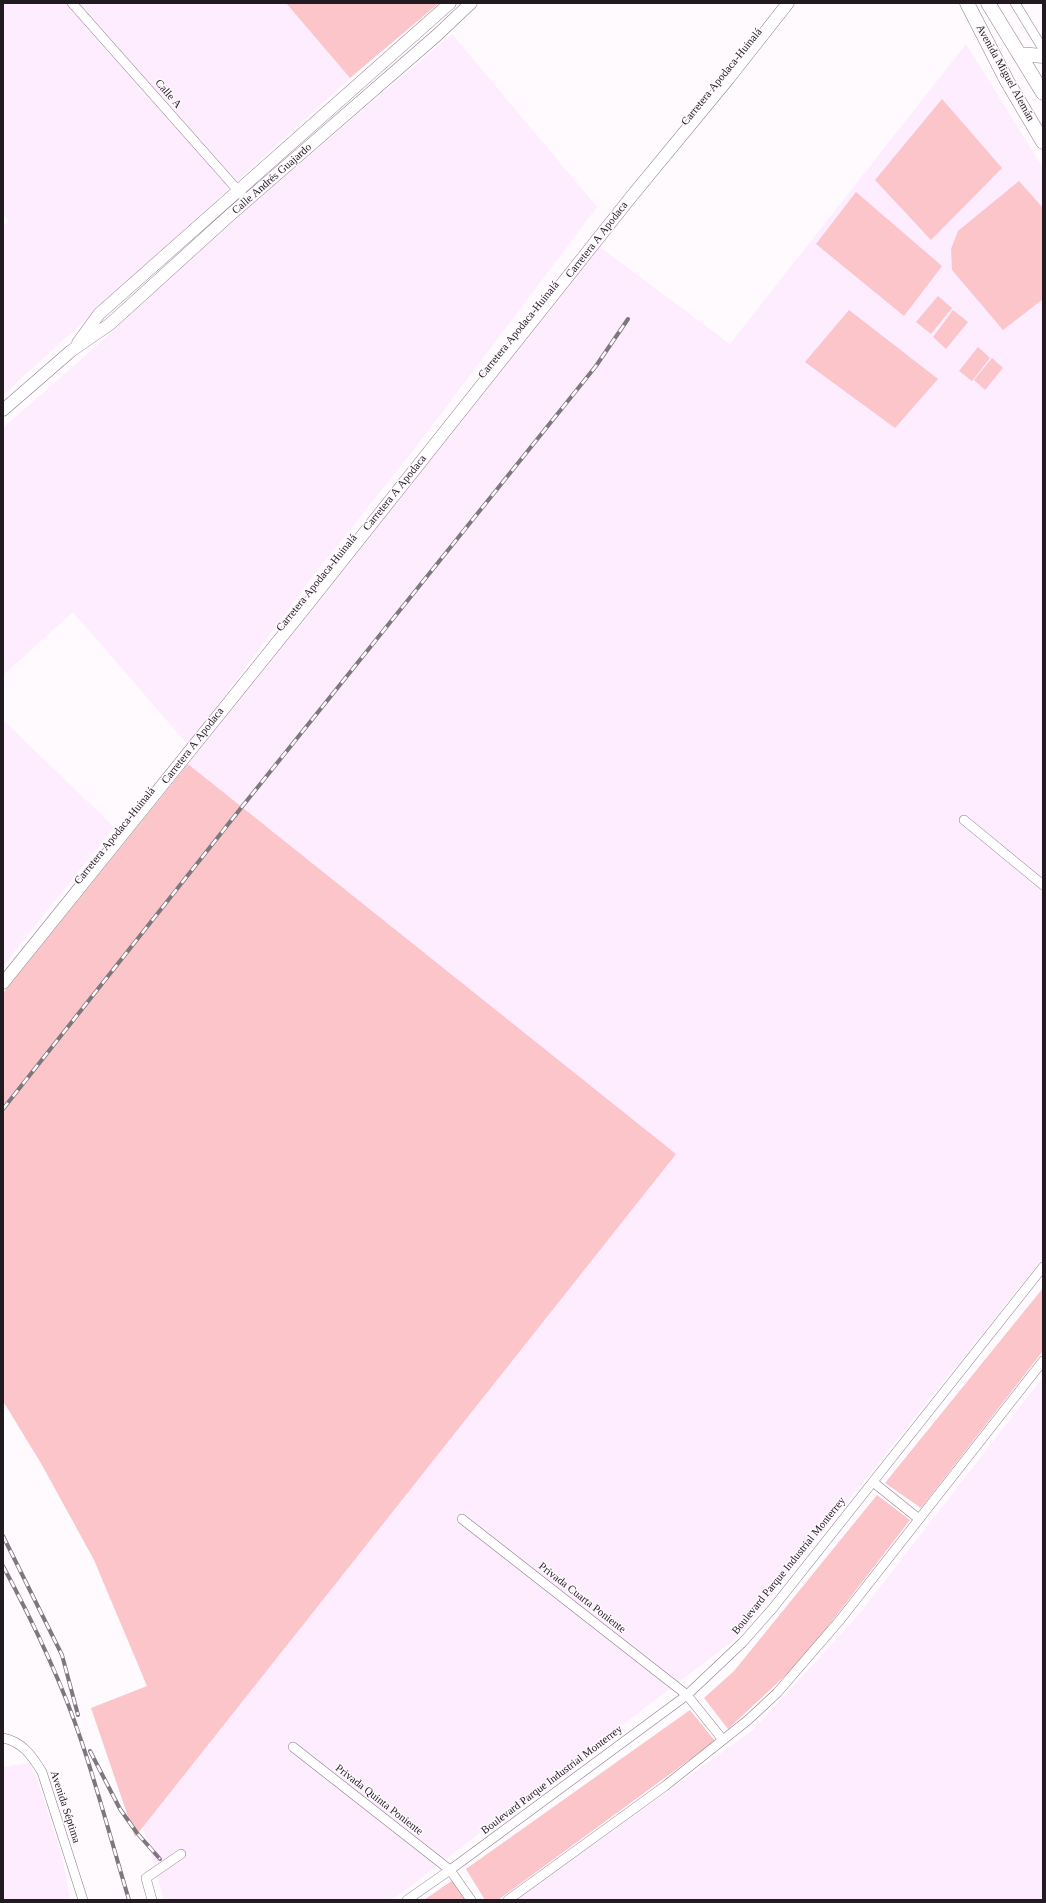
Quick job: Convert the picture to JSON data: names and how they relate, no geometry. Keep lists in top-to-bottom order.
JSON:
{
  "streets": {
    "highway": ["Avenida Miguel Alemán"],
    "main road": ["Carretera Apodaca-Huinalá", "Calle Andrés Guajardo", "Carretera A Apodaca"],
    "street": [
      "Calle A",
      "Boulevard Parque Industrial Monterrey",
      "Privada Cuarta Poniente",
      "Privada Quinta Poniente",
      "Avenida Séptima"
    ]
  },
  "crossings": [
    ["Calle A", "Calle Andrés Guajardo"],
    ["Boulevard Parque Industrial Monterrey", "Privada Cuarta Poniente"],
    ["Boulevard Parque Industrial Monterrey", "Privada Quinta Poniente"]
  ]
}
